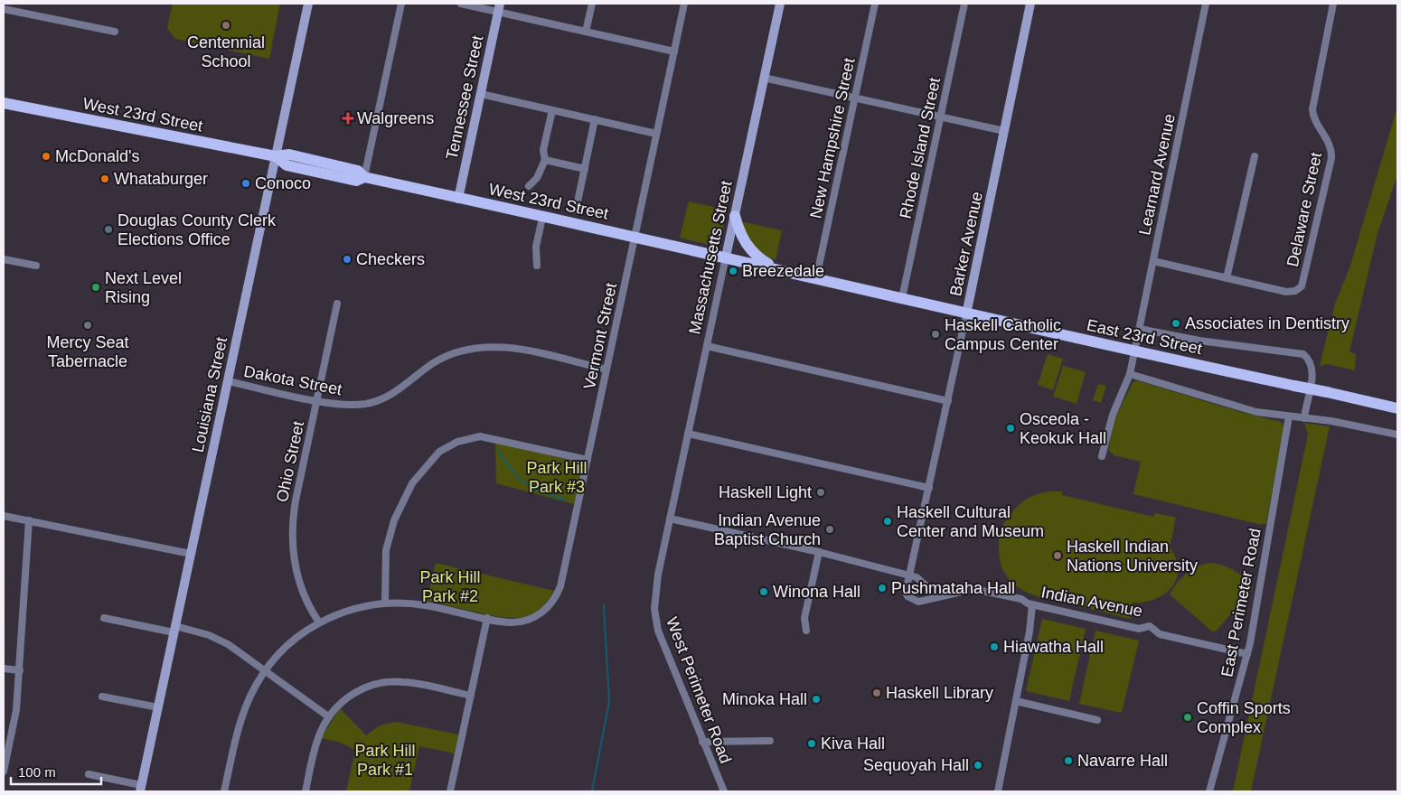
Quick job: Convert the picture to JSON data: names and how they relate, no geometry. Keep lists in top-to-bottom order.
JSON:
{
  "streets": {
    "main road": [
      "Tennessee Street",
      "West 23rd Street",
      "Barker Avenue",
      "Massachusetts Street",
      "East 23rd Street",
      "Louisiana Street"
    ],
    "street": [
      "New Hampshire Street",
      "Rhode Island Street",
      "Learnard Avenue",
      "Delaware Street",
      "Vermont Street",
      "Dakota Street",
      "Ohio Street",
      "Indian Avenue",
      "East Perimeter Road",
      "West Perimeter Road"
    ]
  },
  "crossings": [
    ["Tennessee Street", "West 23rd Street"],
    ["West 23rd Street", "Massachusetts Street"],
    ["West 23rd Street", "Vermont Street"],
    ["West 23rd Street", "East 23rd Street"],
    ["West 23rd Street", "Louisiana Street"],
    ["New Hampshire Street", "East 23rd Street"],
    ["Rhode Island Street", "East 23rd Street"],
    ["Learnard Avenue", "East 23rd Street"],
    ["Barker Avenue", "East 23rd Street"],
    ["Barker Avenue", "Indian Avenue"],
    ["Massachusetts Street", "East 23rd Street"],
    ["Massachusetts Street", "Indian Avenue"],
    ["Massachusetts Street", "West Perimeter Road"],
    ["Vermont Street", "Dakota Street"],
    ["Vermont Street", "Ohio Street"],
    ["Dakota Street", "Louisiana Street"],
    ["Dakota Street", "Ohio Street"],
    ["Indian Avenue", "East Perimeter Road"],
    ["Indian Avenue", "West Perimeter Road"]
  ],
  "parks": ["Park Hill Park #3", "Park Hill Park #2", "Park Hill Park #1"],
  "places": {
    "other": [
      "Centennial School",
      "McDonald's",
      "Whataburger",
      "Conoco",
      "Douglas County Clerk Elections Office",
      "Checkers",
      "Breezedale",
      "Next Level Rising",
      "Associates in Dentistry",
      "Mercy Seat Tabernacle",
      "Haskell Catholic Campus Center",
      "Osceola - Keokuk Hall",
      "Haskell Light",
      "Haskell Cultural Center and Museum",
      "Indian Avenue Baptist Church",
      "Haskell Indian Nations University",
      "Pushmataha Hall",
      "Winona Hall",
      "Hiawatha Hall",
      "Haskell Library",
      "Minoka Hall",
      "Coffin Sports Complex",
      "Kiva Hall",
      "Navarre Hall",
      "Sequoyah Hall"
    ],
    "health": ["Walgreens"]
  },
  "scale_bar": "100 m"
}
